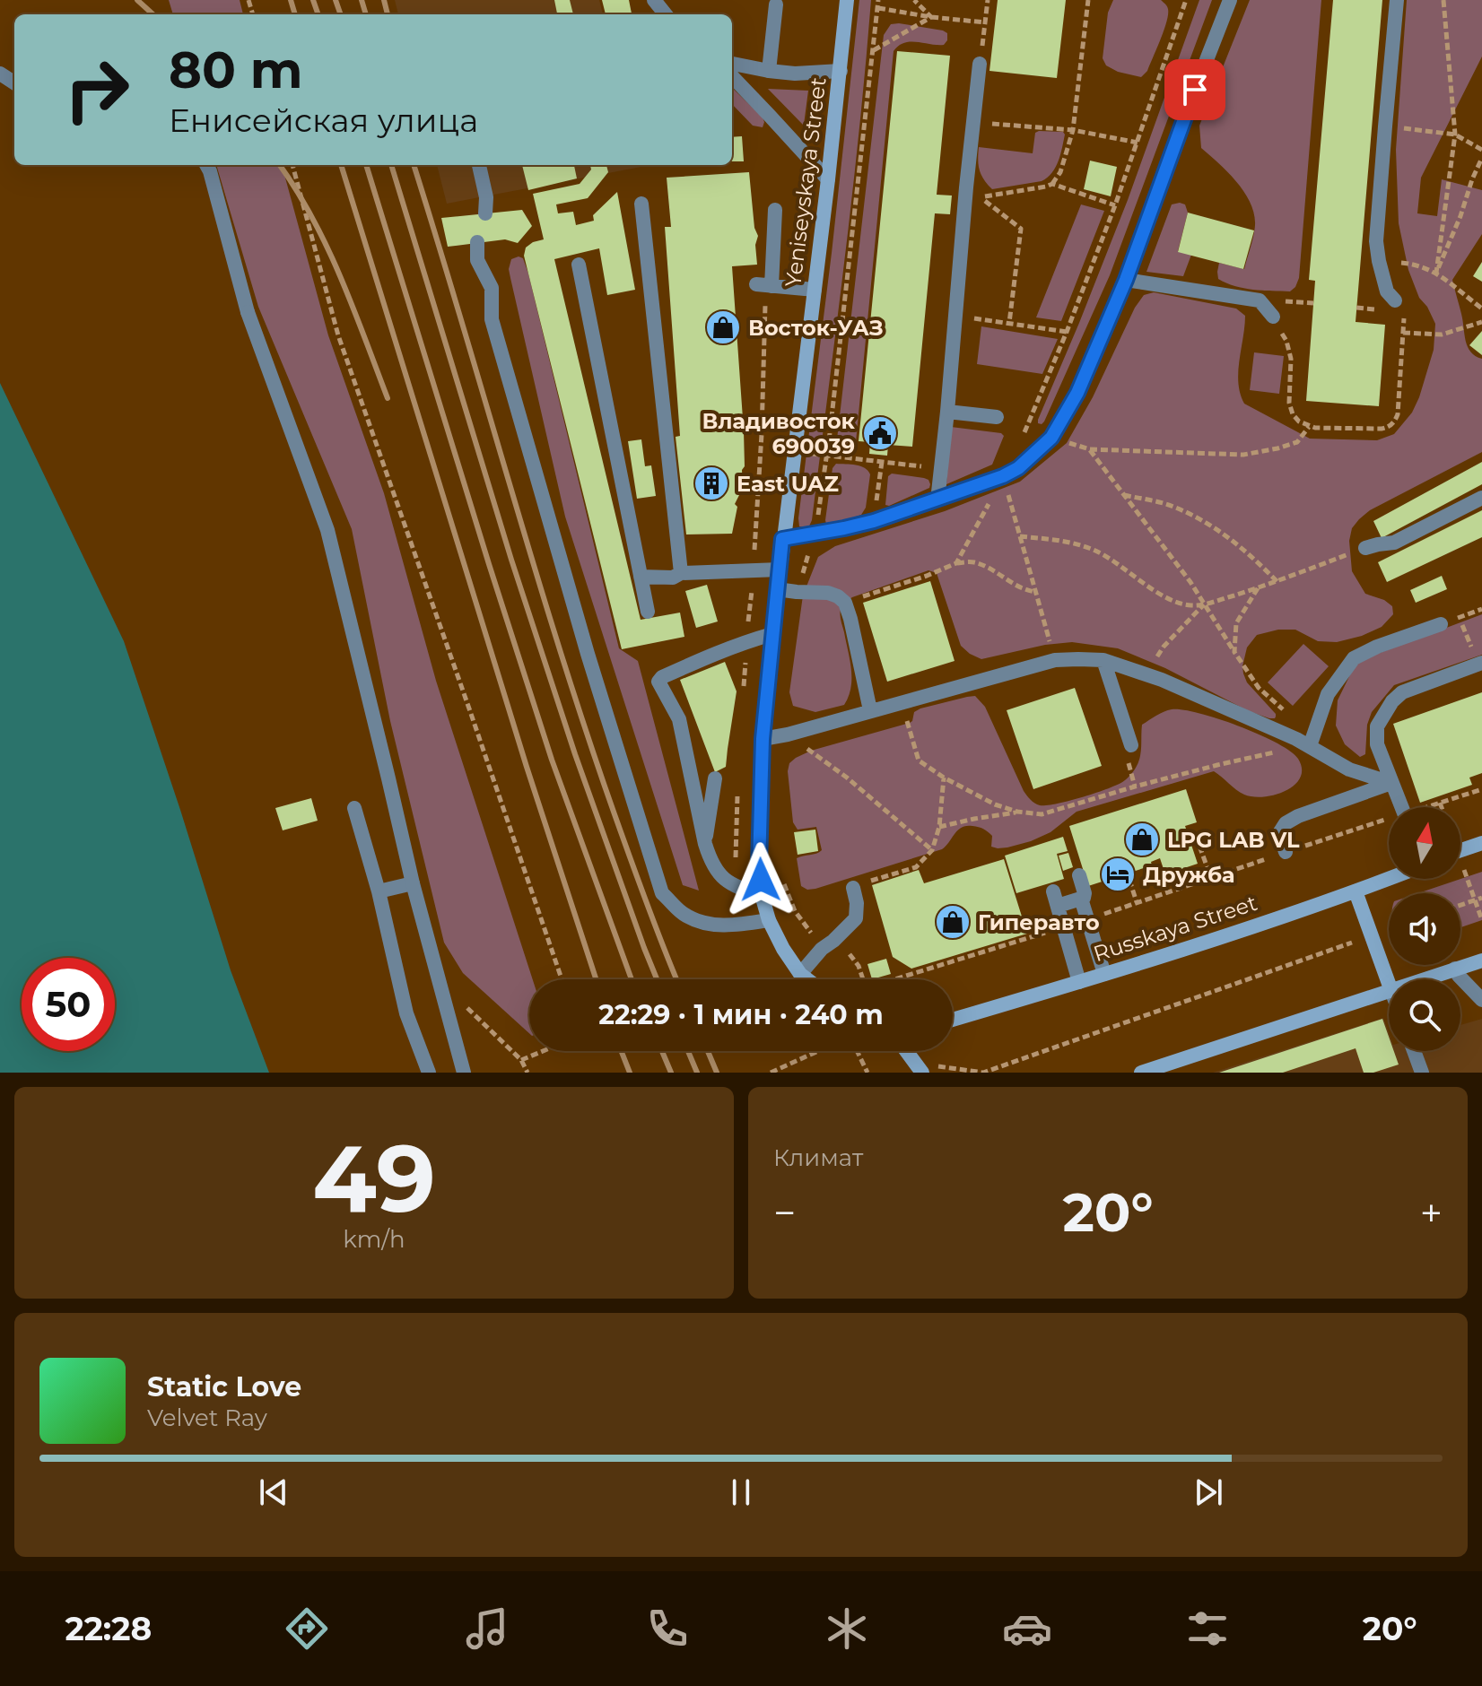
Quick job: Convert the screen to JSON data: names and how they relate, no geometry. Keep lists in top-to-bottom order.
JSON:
{
  "streets": {
    "main road": ["Yeniseyskaya Street", "Russkaya Street"]
  },
  "places": {
    "shop": ["Восток-УАЗ", "LPG LAB VL", "Гиперавто"],
    "public building": ["Владивосток 690039"],
    "building": ["East UAZ"],
    "hotel": ["Дружба"]
  },
  "north": "top",
  "page": {
    "turn": ["80 m", "Енисейская улица"],
    "limit": "50",
    "trip": "22:29 · 1 мин · 240 m",
    "tile": [
      ["49", "km/h"],
      "Климат"
    ],
    "heat": ["−", "20°", "+"],
    "song": ["Static Love", "Velvet Ray"],
    "tabs": ["22:28", "20°"]
  }
}
